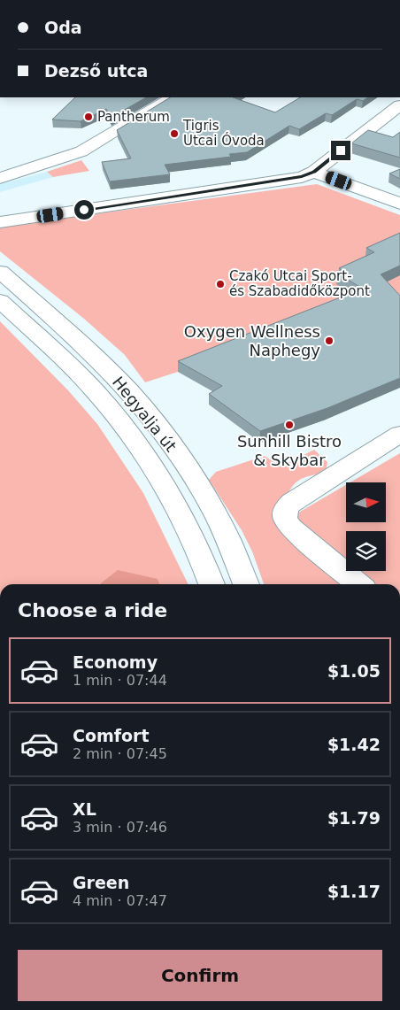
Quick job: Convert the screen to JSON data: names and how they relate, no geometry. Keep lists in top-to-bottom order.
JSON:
{
  "streets": {
    "street": ["Hegyalja út"]
  },
  "places": [
    "Pantherum",
    "Tigris Utcai Óvoda",
    "Czakó Utcai Sport- és Szabadidőközpont",
    "Oxygen Wellness Naphegy",
    "Sunhill Bistro & Skybar"
  ],
  "north": "right",
  "page": {
    "banner": ["Oda", "Dezső utca"],
    "heading": "Choose a ride",
    "list": [
      {
        "name": "Economy",
        "note": "1 min · 07:44",
        "value": "$1.05"
      },
      {
        "name": "Comfort",
        "note": "2 min · 07:45",
        "value": "$1.42"
      },
      {
        "name": "XL",
        "note": "3 min · 07:46",
        "value": "$1.79"
      },
      {
        "name": "Green",
        "note": "4 min · 07:47",
        "value": "$1.17"
      }
    ],
    "buttons": "Confirm"
  }
}
